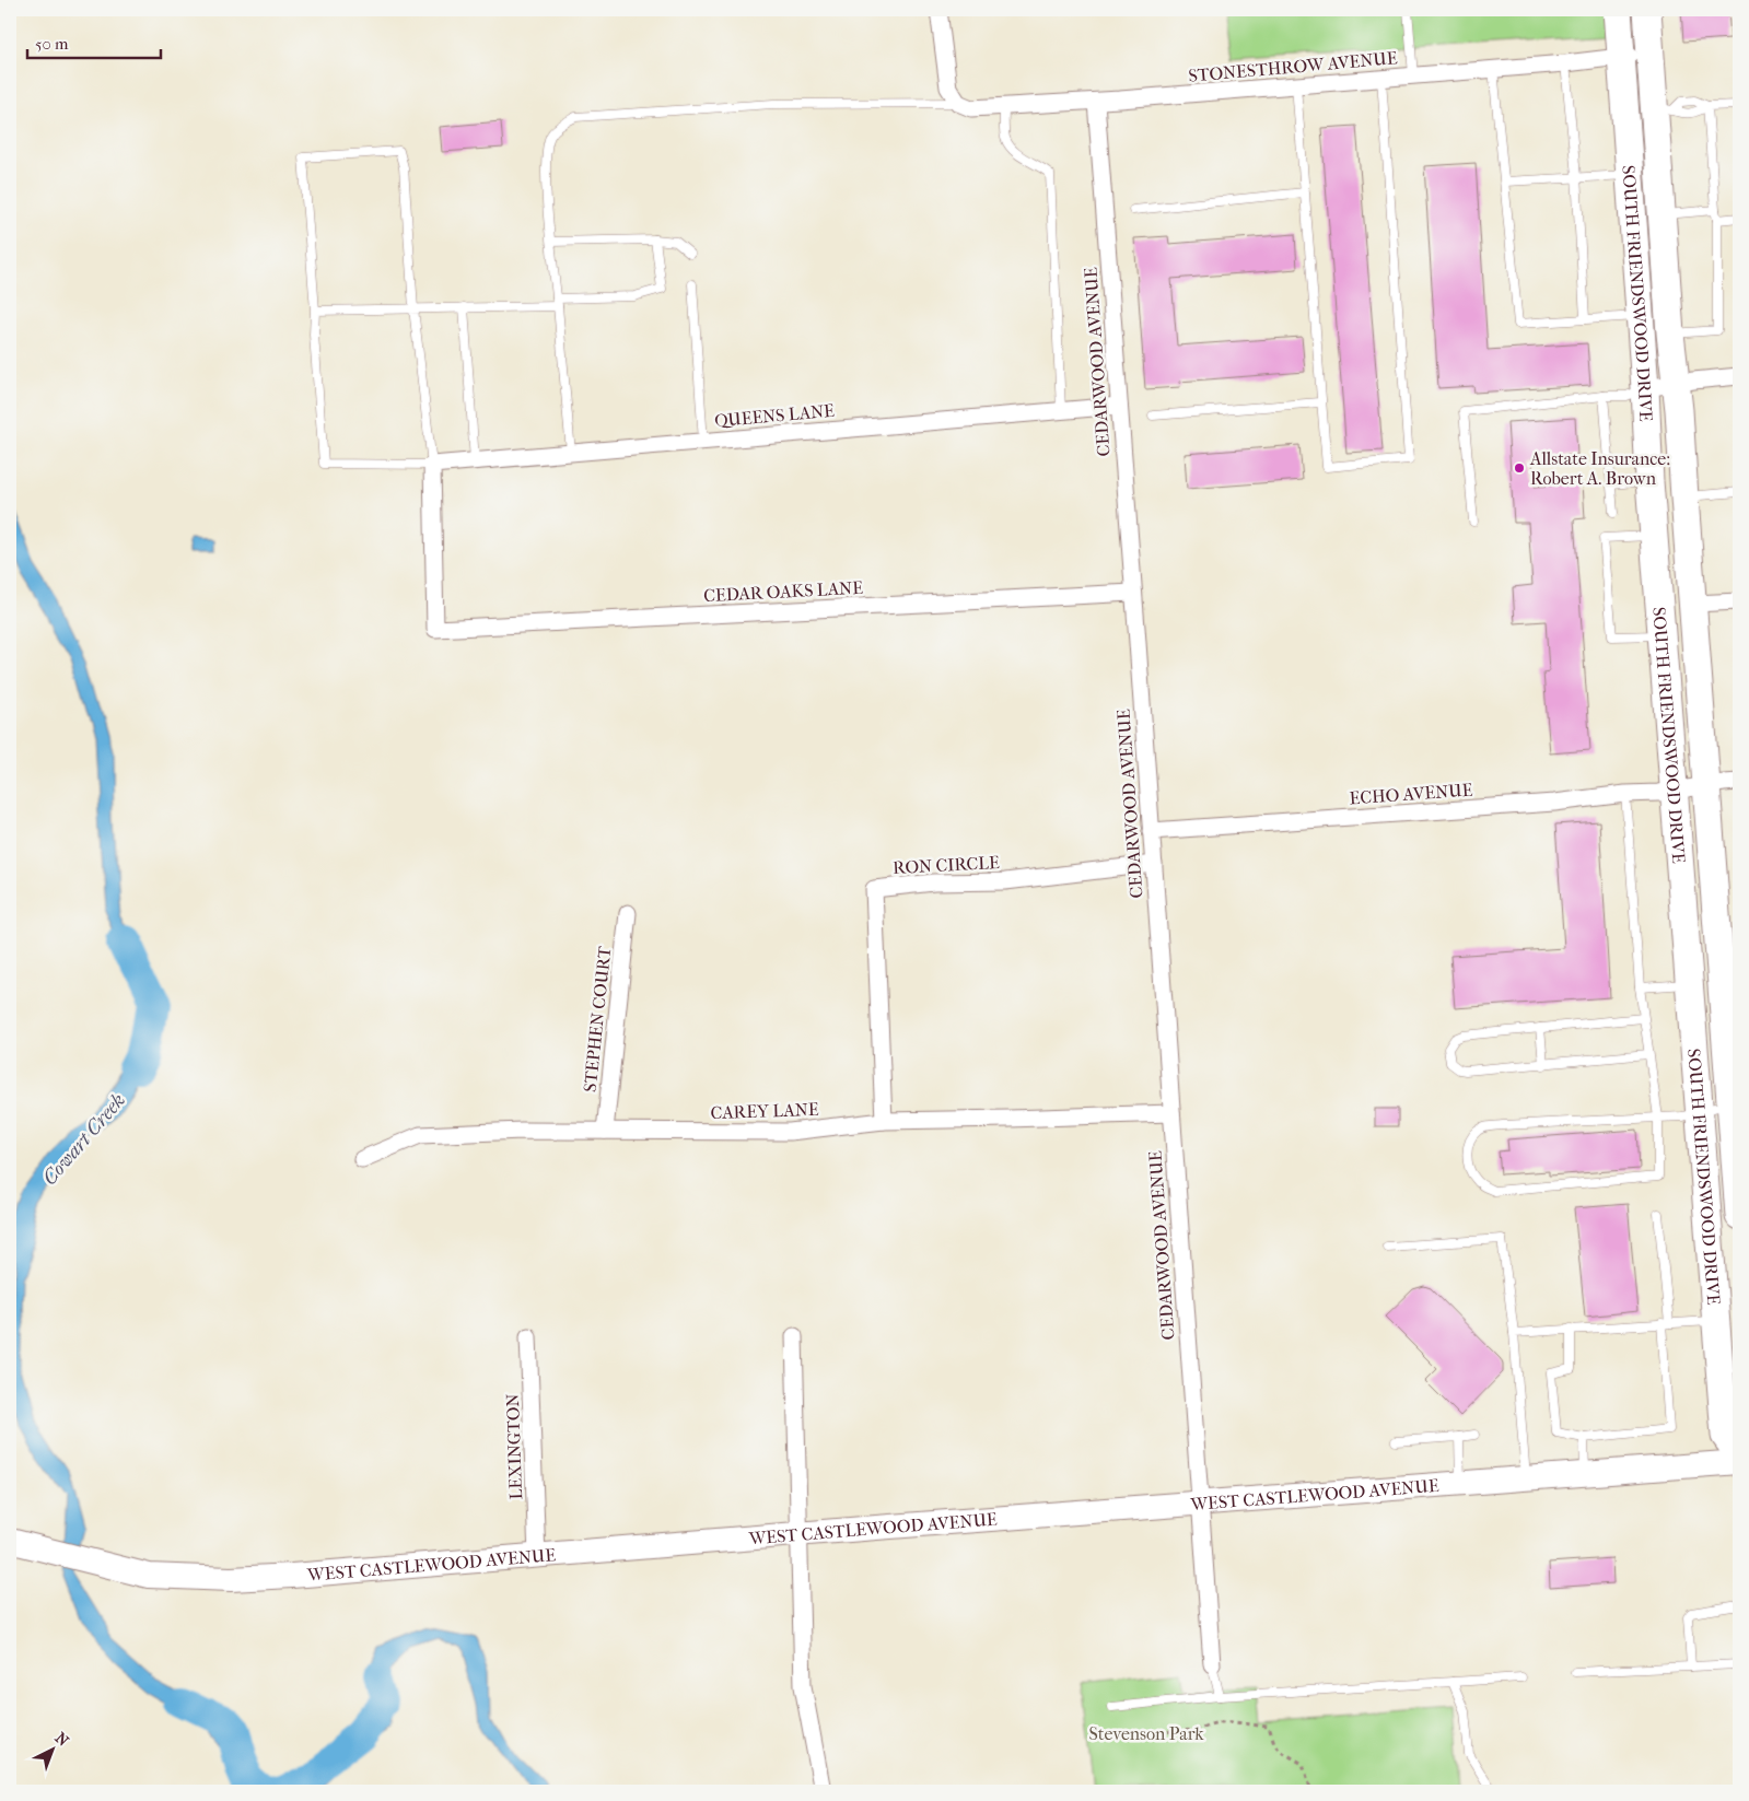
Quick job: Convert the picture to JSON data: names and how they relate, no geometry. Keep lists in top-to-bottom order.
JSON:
{
  "streets": {
    "main road": ["SOUTH FRIENDSWOOD DRIVE"],
    "street": [
      "STONESTHROW AVENUE",
      "CEDARWOOD AVENUE",
      "QUEENS LANE",
      "CEDAR OAKS LANE",
      "ECHO AVENUE",
      "RON CIRCLE",
      "STEPHEN COURT",
      "CAREY LANE",
      "LEXINGTON",
      "WEST CASTLEWOOD AVENUE"
    ]
  },
  "crossings": [
    ["STONESTHROW AVENUE", "SOUTH FRIENDSWOOD DRIVE"],
    ["STONESTHROW AVENUE", "CEDARWOOD AVENUE"],
    ["SOUTH FRIENDSWOOD DRIVE", "ECHO AVENUE"],
    ["CEDARWOOD AVENUE", "QUEENS LANE"],
    ["CEDARWOOD AVENUE", "CEDAR OAKS LANE"],
    ["CEDARWOOD AVENUE", "ECHO AVENUE"],
    ["CEDARWOOD AVENUE", "RON CIRCLE"],
    ["CEDARWOOD AVENUE", "CAREY LANE"],
    ["CEDARWOOD AVENUE", "WEST CASTLEWOOD AVENUE"],
    ["QUEENS LANE", "CEDAR OAKS LANE"],
    ["RON CIRCLE", "CAREY LANE"],
    ["STEPHEN COURT", "CAREY LANE"],
    ["LEXINGTON", "WEST CASTLEWOOD AVENUE"]
  ],
  "water": ["Cowart Creek"],
  "parks": ["Stevenson Park"],
  "places": ["Allstate Insurance: Robert A. Brown"],
  "scale_bar": "50 m",
  "north": "top right"
}
